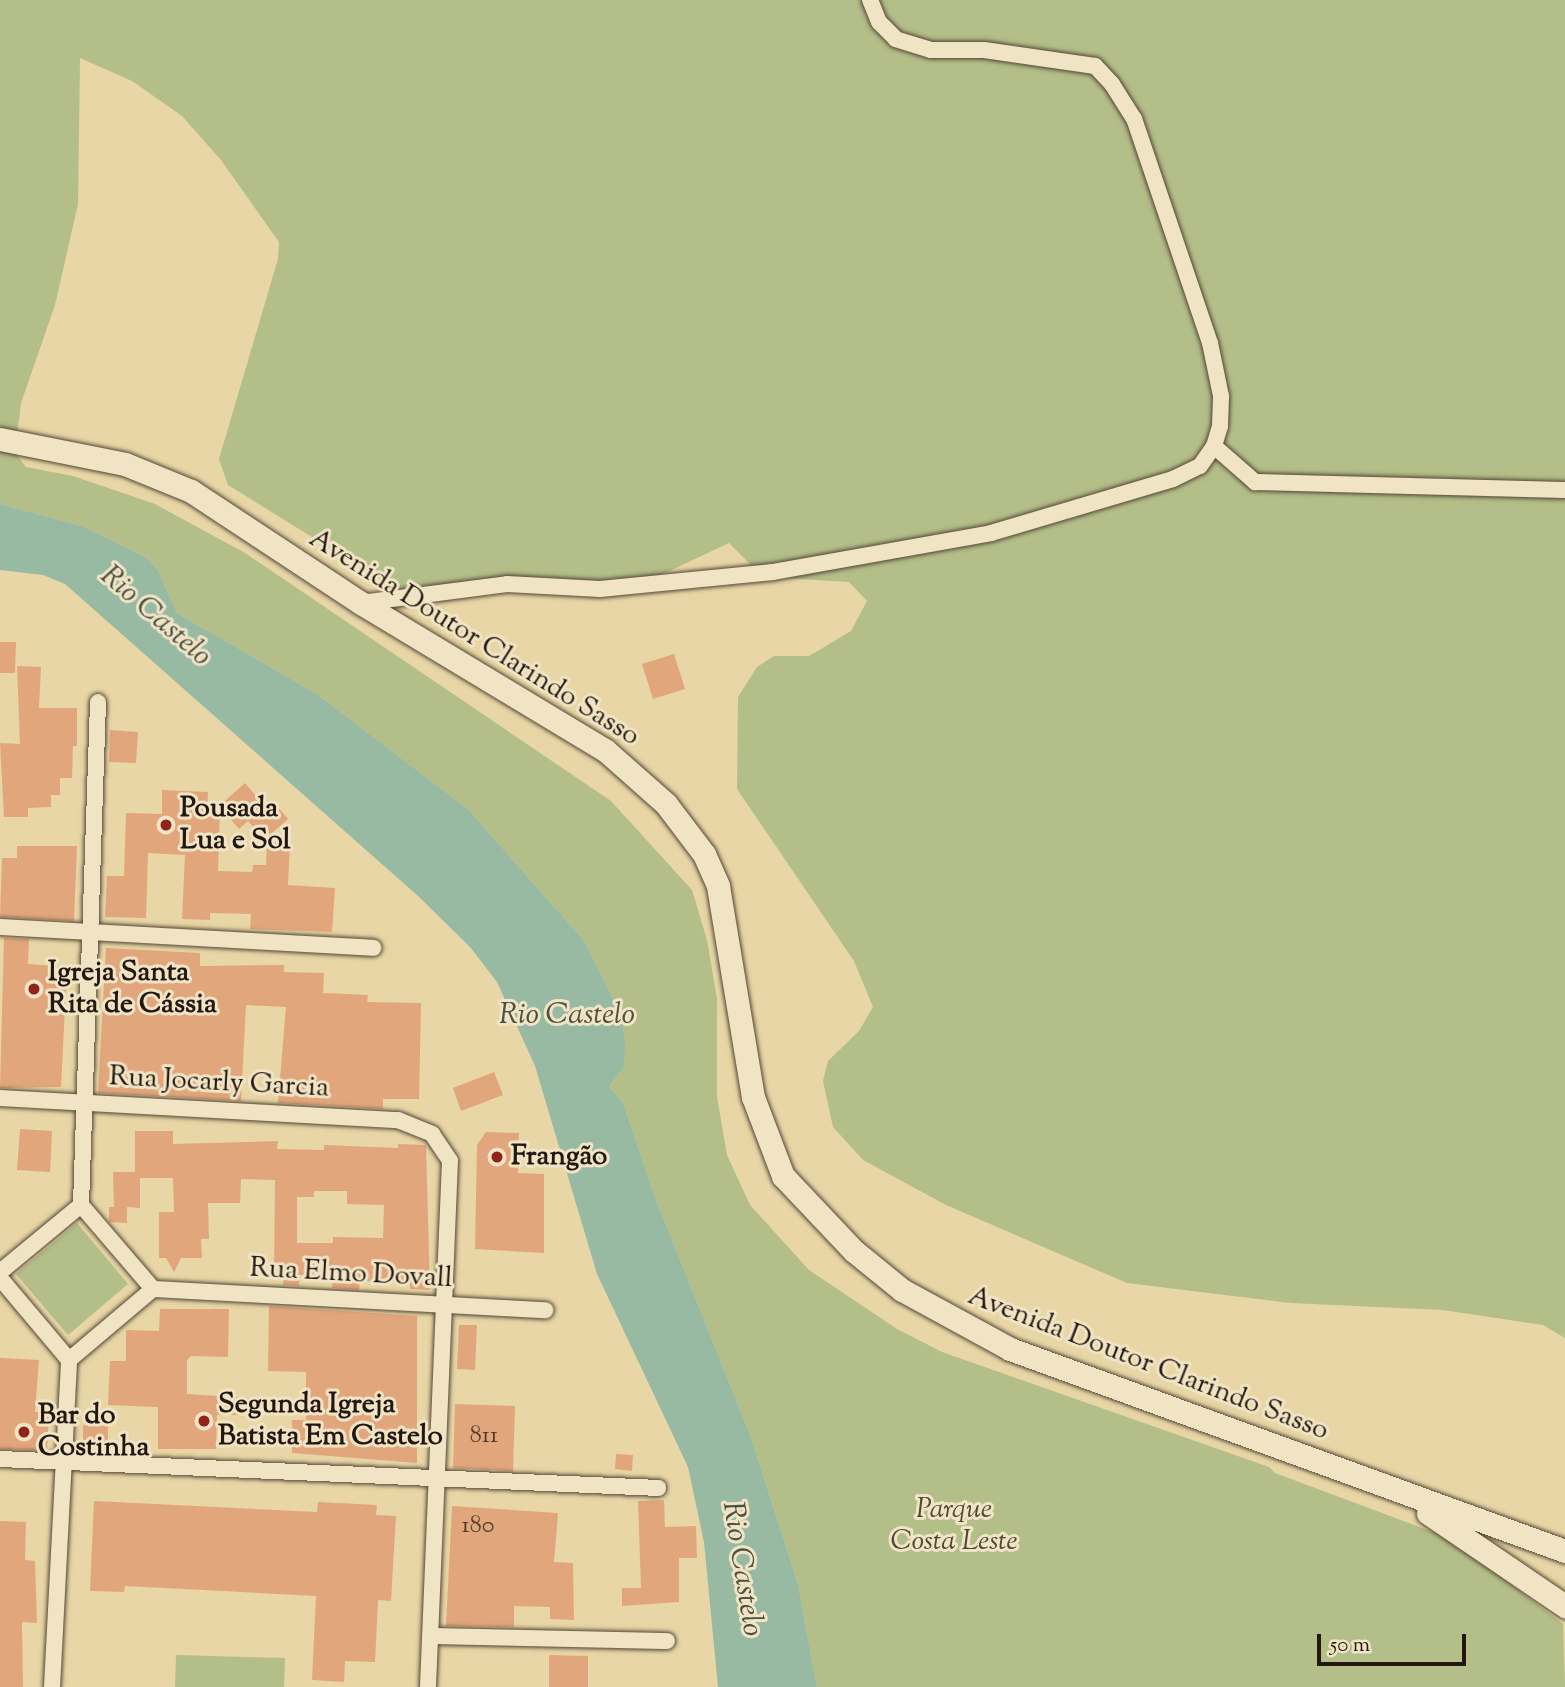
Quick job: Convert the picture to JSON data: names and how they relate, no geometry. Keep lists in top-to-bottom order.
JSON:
{
  "streets": {
    "main road": ["Avenida Doutor Clarindo Sasso"],
    "street": ["Rua Jocarly Garcia", "Rua Elmo Dovall"]
  },
  "crossings": [
    ["Rua Jocarly Garcia", "Rua Elmo Dovall"]
  ],
  "water": ["Rio Castelo"],
  "parks": ["Parque Costa Leste"],
  "places": [
    "Pousada Lua e Sol",
    "Igreja Santa Rita de Cássia",
    "Frangão",
    "Segunda Igreja Batista Em Castelo",
    "Bar do Costinha"
  ],
  "house_numbers": ["811", "180"],
  "scale_bar": "50 m"
}
